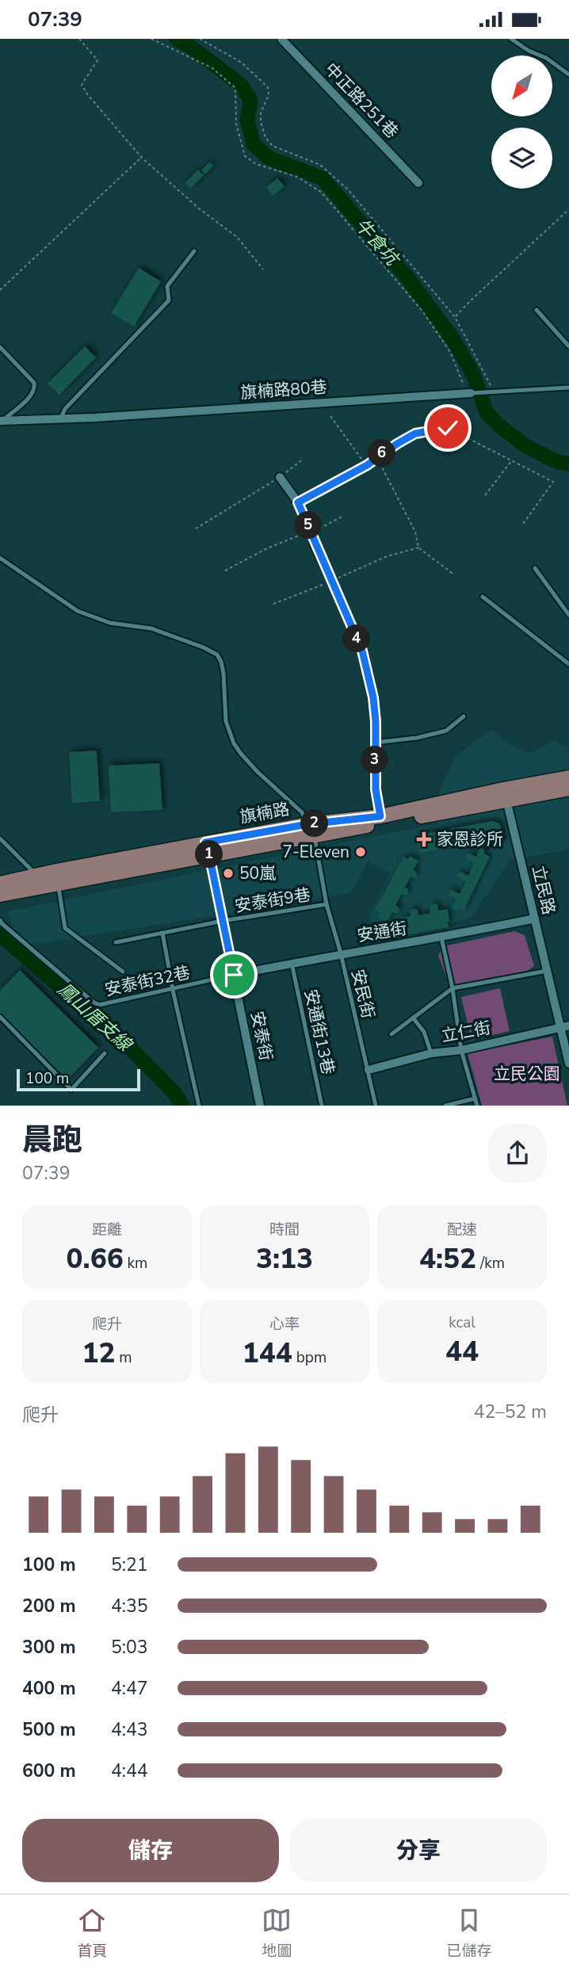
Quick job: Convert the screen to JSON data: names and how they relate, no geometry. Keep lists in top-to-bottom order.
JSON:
{
  "streets": {
    "main road": ["旗楠路"],
    "street": [
      "中正路251巷",
      "旗楠路80巷",
      "立民路",
      "安通街",
      "立仁街",
      "安泰街"
    ],
    "lane": [
      "安泰街9巷",
      "安泰街32巷",
      "安民街",
      "安通街13巷"
    ]
  },
  "crossings": [
    ["旗楠路", "立民路"],
    ["旗楠路", "安民街"],
    ["旗楠路", "安泰街"],
    ["立民路", "安通街"],
    ["立民路", "立仁街"],
    ["安泰街9巷", "安民街"],
    ["安泰街9巷", "安泰街"],
    ["安通街", "安泰街32巷"],
    ["安通街", "安民街"],
    ["安通街", "安通街13巷"],
    ["安通街", "安泰街"],
    ["安泰街32巷", "安泰街"],
    ["安民街", "立仁街"]
  ],
  "water": ["牛食坑", "鳳山厝支線"],
  "parks": ["立民公園"],
  "places": {
    "health": ["家恩診所"],
    "other": ["7-Eleven", "50嵐"]
  },
  "scale_bar": "100 m",
  "north": "bottom left",
  "page": {
    "status": "07:39",
    "pins": [
      "6",
      "5",
      "4",
      "3",
      "2",
      "1"
    ],
    "scale": "100 m",
    "heading": ["晨跑", "07:39"],
    "stats": [
      ["距離", "0.66 km"],
      ["時間", "3:13"],
      ["配速", "4:52 /km"],
      ["爬升", "12 m"],
      ["心率", "144 bpm"],
      ["kcal", "44"]
    ],
    "chart": ["爬升", "42–52 m"],
    "list": [
      {
        "name": "100 m",
        "note": "5:21"
      },
      {
        "name": "200 m",
        "note": "4:35"
      },
      {
        "name": "300 m",
        "note": "5:03"
      },
      {
        "name": "400 m",
        "note": "4:47"
      },
      {
        "name": "500 m",
        "note": "4:43"
      },
      {
        "name": "600 m",
        "note": "4:44"
      }
    ],
    "buttons": ["儲存", "分享"],
    "tabs": ["首頁", "地圖", "已儲存"]
  }
}
